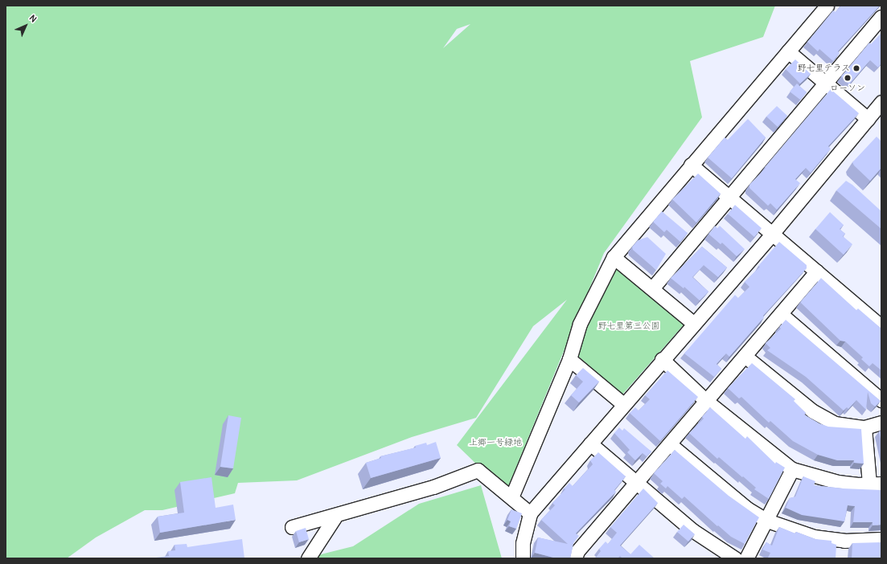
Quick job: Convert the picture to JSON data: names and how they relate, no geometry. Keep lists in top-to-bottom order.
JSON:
{
  "parks": ["野七里第三公園", "上郷一号緑地"],
  "places": ["野七里テラス", "ローソン"],
  "north": "top right"
}
